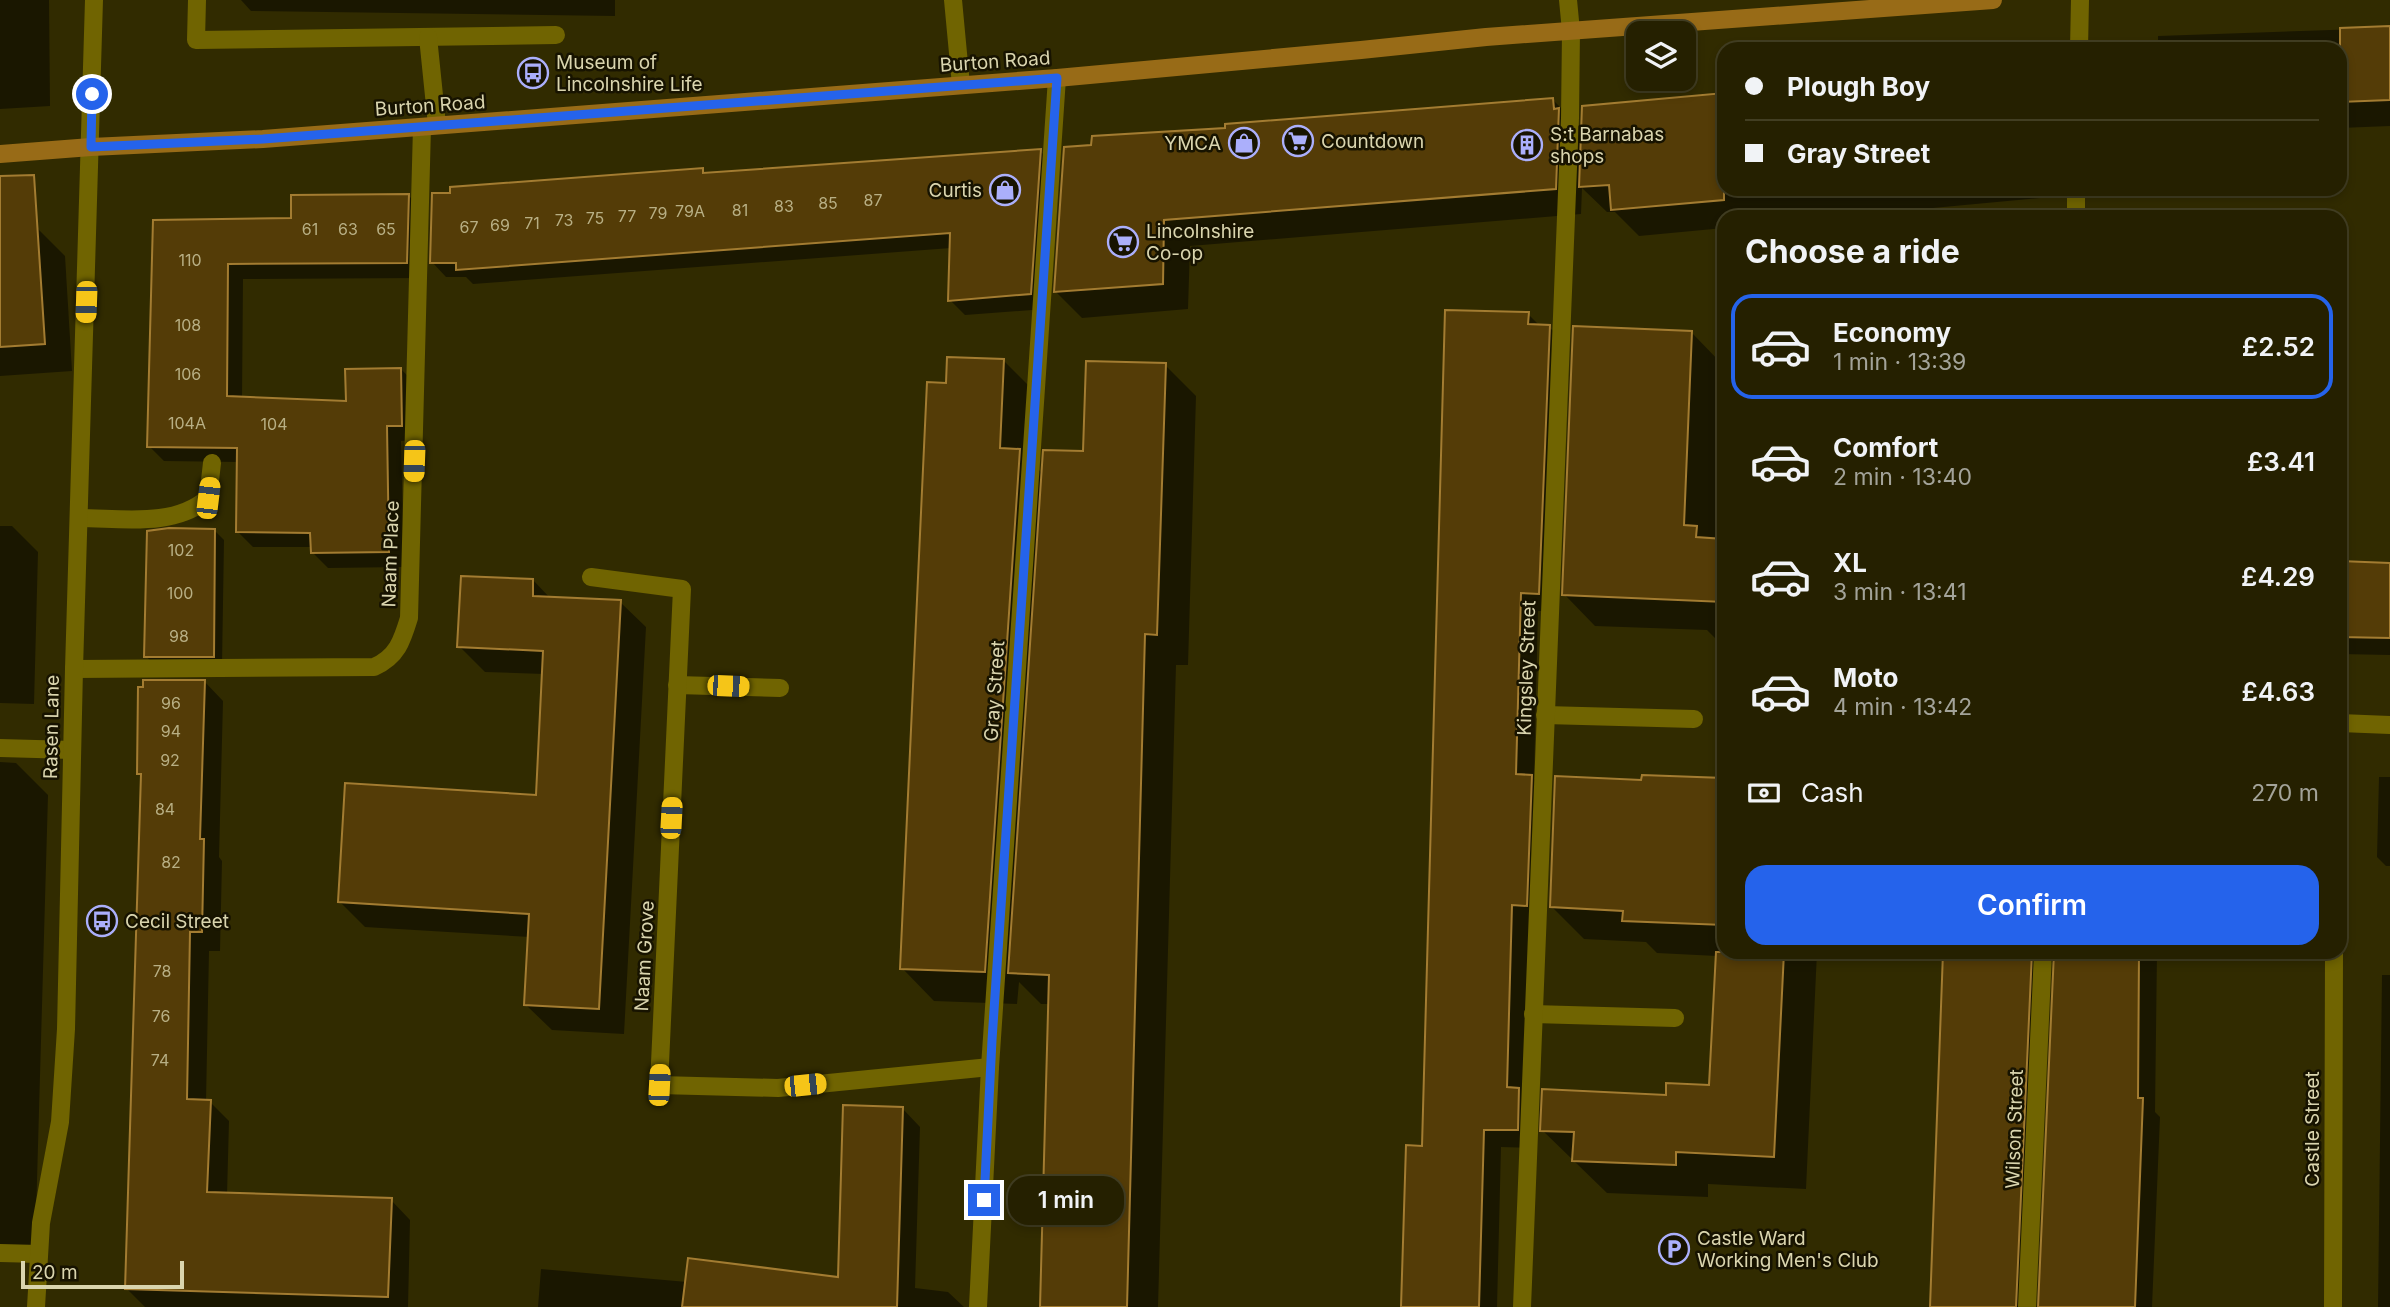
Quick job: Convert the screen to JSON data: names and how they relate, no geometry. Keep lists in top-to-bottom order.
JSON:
{
  "streets": {
    "street": [
      "Burton Road",
      "Naam Place",
      "Kingsley Street",
      "Gray Street",
      "Rasen Lane",
      "Naam Grove",
      "Wilson Street",
      "Castle Street"
    ]
  },
  "crossings": [
    ["Burton Road", "Naam Place"],
    ["Burton Road", "Kingsley Street"],
    ["Burton Road", "Gray Street"],
    ["Burton Road", "Rasen Lane"],
    ["Naam Place", "Rasen Lane"],
    ["Gray Street", "Naam Grove"]
  ],
  "places": {
    "bus stop": ["Museum of Lincolnshire Life", "Cecil Street"],
    "supermarket": ["Countdown", "Lincolnshire Co-op"],
    "shop": ["YMCA", "Curtis"],
    "building": ["S:t Barnabas shops"],
    "parking": ["Castle Ward Working Men's Club"]
  },
  "house_numbers": [
    "87",
    "85",
    "83",
    "81",
    "79A",
    "79",
    "77",
    "75",
    "73",
    "71",
    "69",
    "67",
    "61",
    "63",
    "65",
    "110",
    "108",
    "106",
    "104A",
    "104",
    "102",
    "100",
    "98",
    "96",
    "94",
    "92",
    "84",
    "82",
    "78",
    "76",
    "74"
  ],
  "scale_bar": "20 m",
  "page": {
    "banner": ["Plough Boy", "Gray Street"],
    "heading": "Choose a ride",
    "list": [
      {
        "name": "Economy",
        "note": "1 min · 13:39",
        "value": "£2.52"
      },
      {
        "name": "Comfort",
        "note": "2 min · 13:40",
        "value": "£3.41"
      },
      {
        "name": "XL",
        "note": "3 min · 13:41",
        "value": "£4.29"
      },
      {
        "name": "Moto",
        "note": "4 min · 13:42",
        "value": "£4.63"
      }
    ],
    "pay": ["Cash", "270 m"],
    "buttons": "Confirm",
    "bubble": "1 min",
    "scale": "20 m"
  }
}
